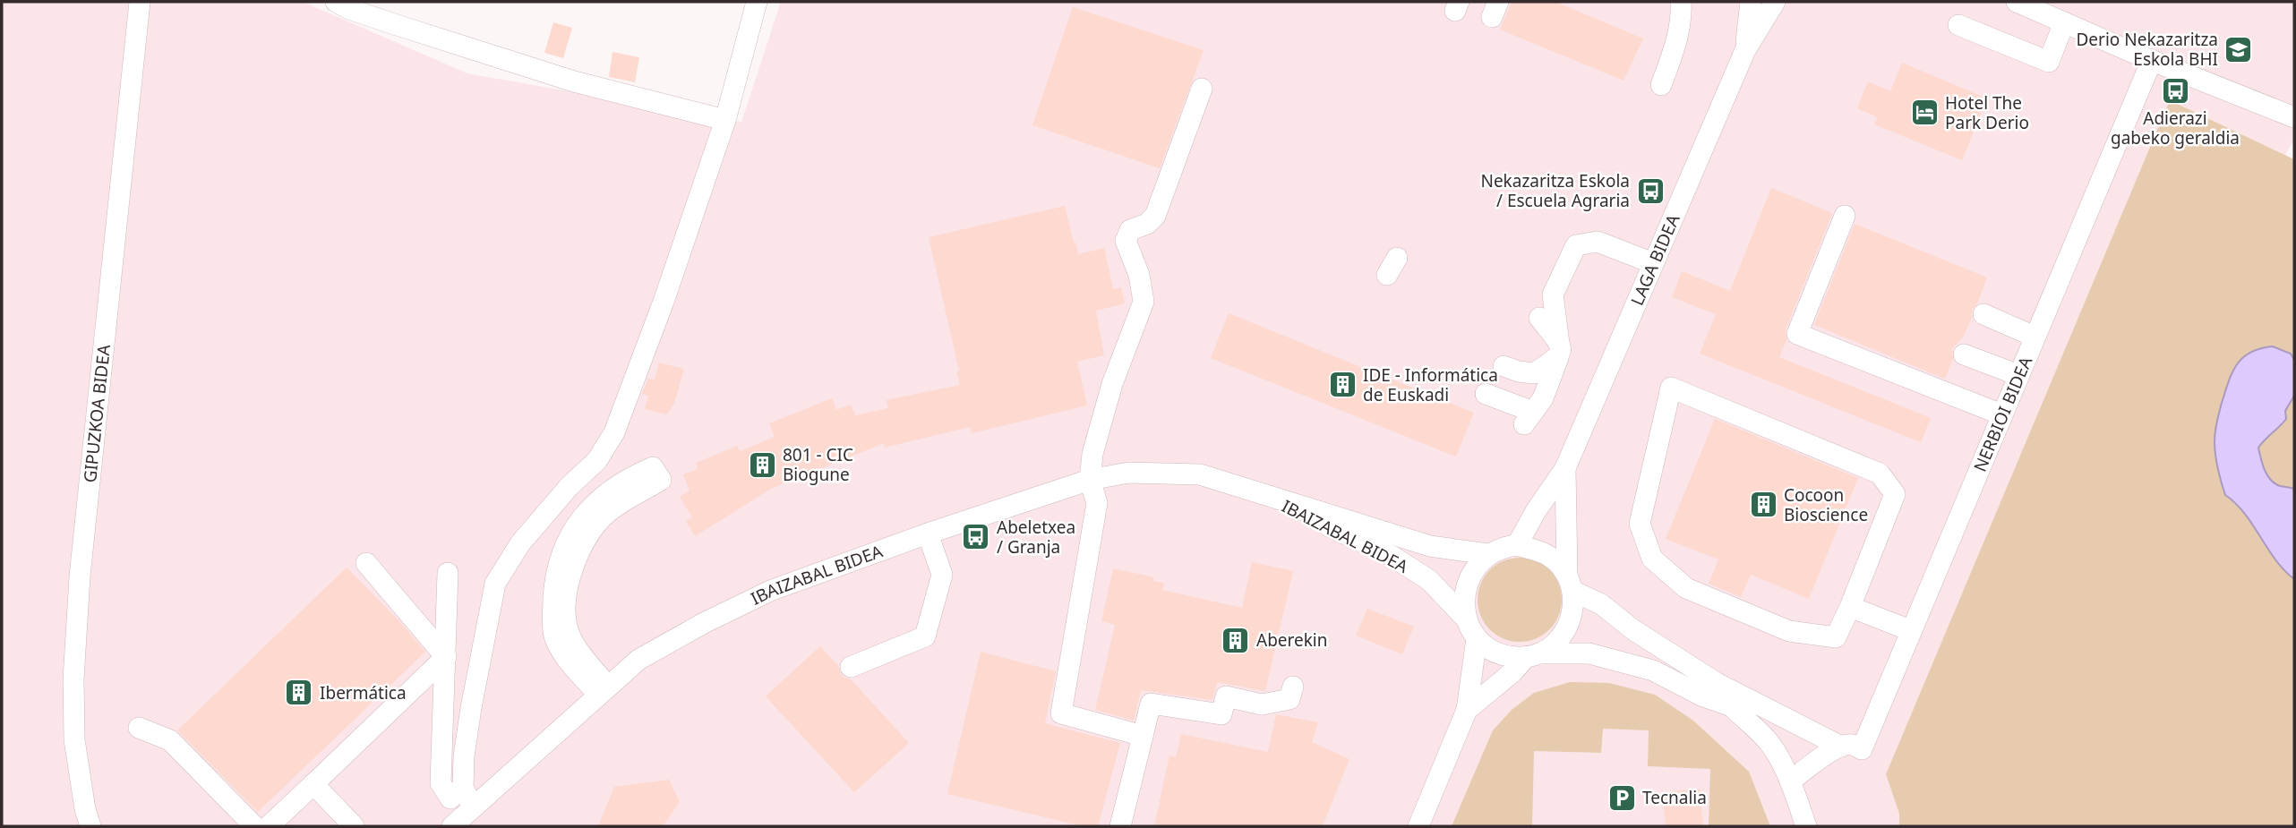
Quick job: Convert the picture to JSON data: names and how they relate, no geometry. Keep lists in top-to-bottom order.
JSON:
{
  "streets": {
    "street": [
      "LAGA BIDEA",
      "NERBIOI BIDEA",
      "GIPUZKOA BIDEA",
      "IBAIZABAL BIDEA"
    ]
  },
  "crossings": [
    ["LAGA BIDEA", "IBAIZABAL BIDEA"]
  ],
  "places": {
    "school or university": ["Derio Nekazaritza Eskola BHI"],
    "bus stop": ["Adierazi gabeko geraldia", "Nekazaritza Eskola / Escuela Agraria", "Abeletxea / Granja"],
    "hotel": ["Hotel The Park Derio"],
    "building": [
      "IDE - Informática de Euskadi",
      "801 - CIC Biogune",
      "Cocoon Bioscience",
      "Aberekin",
      "Ibermática"
    ],
    "parking": ["Tecnalia"]
  }
}
